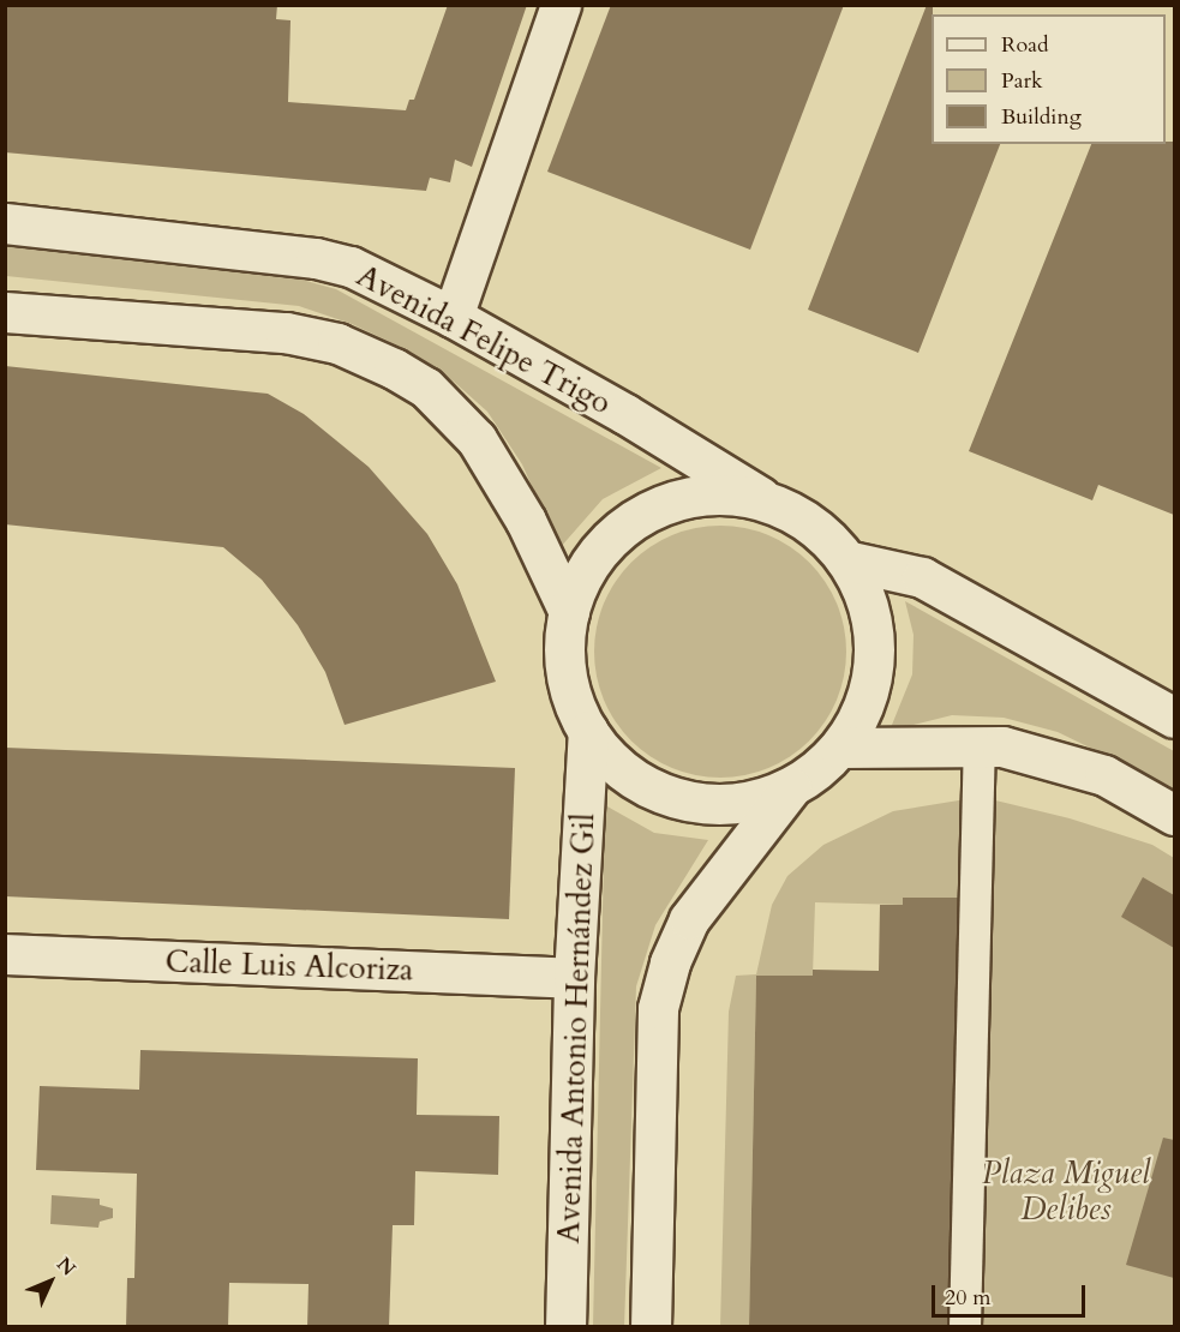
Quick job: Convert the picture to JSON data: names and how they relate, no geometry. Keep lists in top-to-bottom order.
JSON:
{
  "streets": {
    "street": ["Avenida Felipe Trigo", "Calle Luis Alcoriza", "Avenida Antonio Hernández Gil"]
  },
  "crossings": [
    ["Calle Luis Alcoriza", "Avenida Antonio Hernández Gil"]
  ],
  "parks": ["Plaza Miguel Delibes"],
  "legend": ["Road", "Park", "Building"],
  "scale_bar": "20 m",
  "north": "top right"
}
